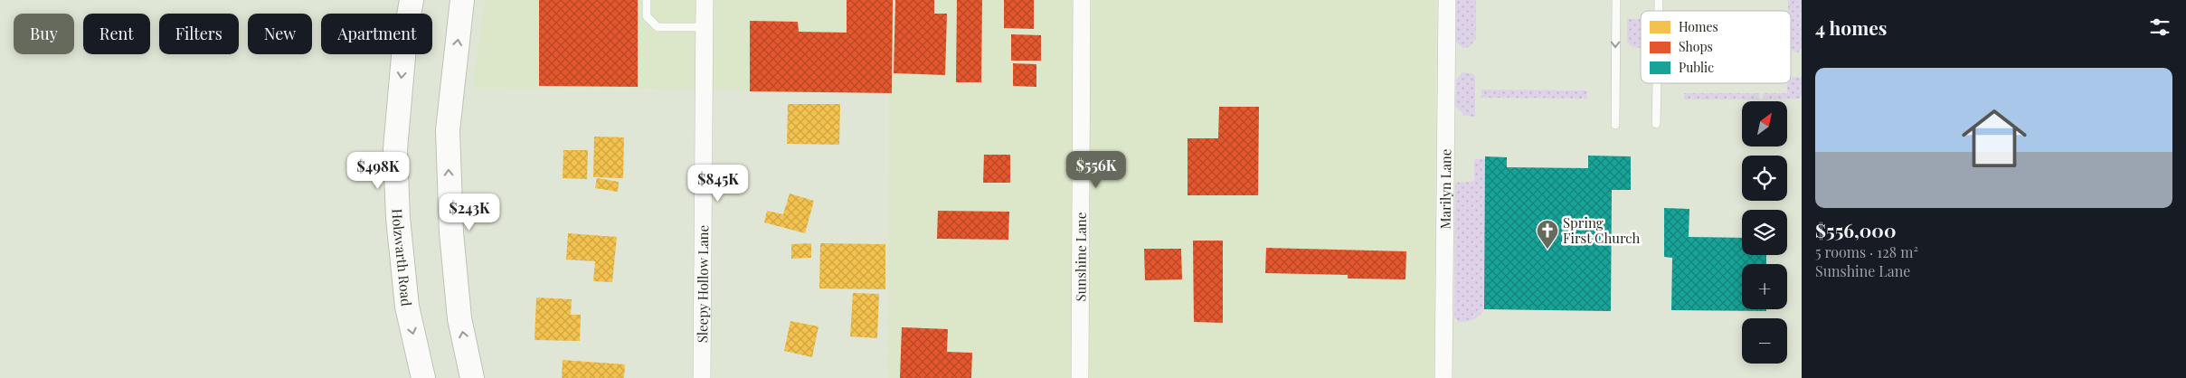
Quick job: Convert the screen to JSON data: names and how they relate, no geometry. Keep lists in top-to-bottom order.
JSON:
{
  "streets": {
    "main road": ["Holzwarth Road"],
    "street": ["Marilyn Lane", "Sunshine Lane", "Sleepy Hollow Lane"]
  },
  "places": {
    "church": ["Spring First Church"]
  },
  "legend": ["Homes", "Shops", "Public"],
  "north": "top right",
  "page": {
    "heading": "4 homes",
    "chip": [
      "Buy",
      "Rent",
      "Filters",
      "New",
      "Apartment"
    ],
    "list": [
      {
        "name": "$556,000",
        "note": "5 rooms · 128 m² · Sunshine Lane"
      }
    ],
    "map_buttons": ["+", "−"],
    "price": [
      "$556K",
      "$498K",
      "$845K",
      "$243K"
    ]
  }
}
